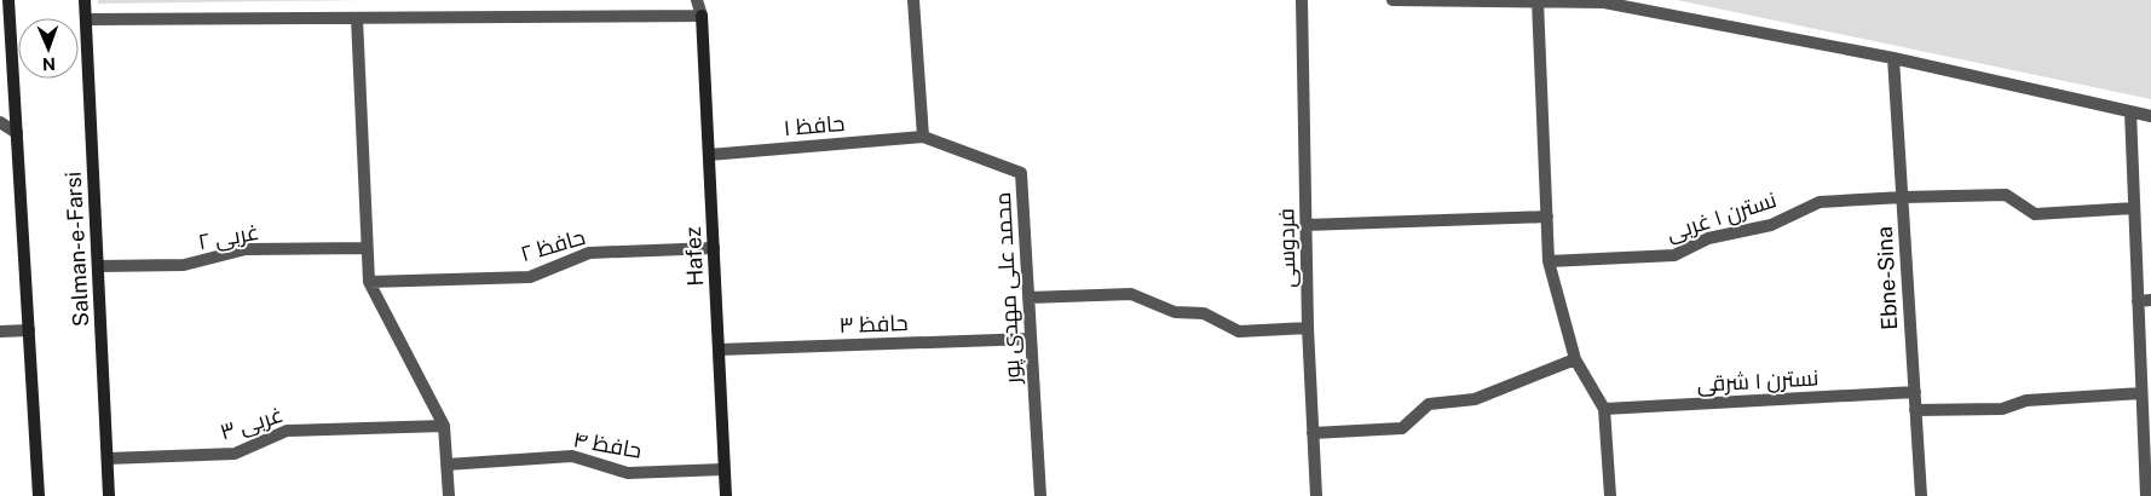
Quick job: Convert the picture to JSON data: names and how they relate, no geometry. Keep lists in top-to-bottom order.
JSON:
{
  "streets": {
    "street": [
      "حافظ ۱",
      "نسترن ۱ غربی",
      "۲ غربی",
      "حافظ ۲",
      "فردوسی",
      "Salman-e-Farsi",
      "Hafez",
      "Ebne-Sina",
      "محمد علی مهدی پور",
      "حافظ ۳",
      "نسترن ۱ شرقی",
      "۳ غربی",
      "حافظ ۴"
    ]
  },
  "crossings": [
    ["حافظ ۱", "Hafez"],
    ["حافظ ۱", "محمد علی مهدی پور"],
    ["نسترن ۱ غربی", "Ebne-Sina"],
    ["۲ غربی", "Salman-e-Farsi"],
    ["حافظ ۲", "Hafez"],
    ["Salman-e-Farsi", "۳ غربی"],
    ["Hafez", "حافظ ۳"],
    ["Hafez", "حافظ ۴"],
    ["Ebne-Sina", "نسترن ۱ شرقی"],
    ["محمد علی مهدی پور", "حافظ ۳"]
  ],
  "north": "bottom"
}
